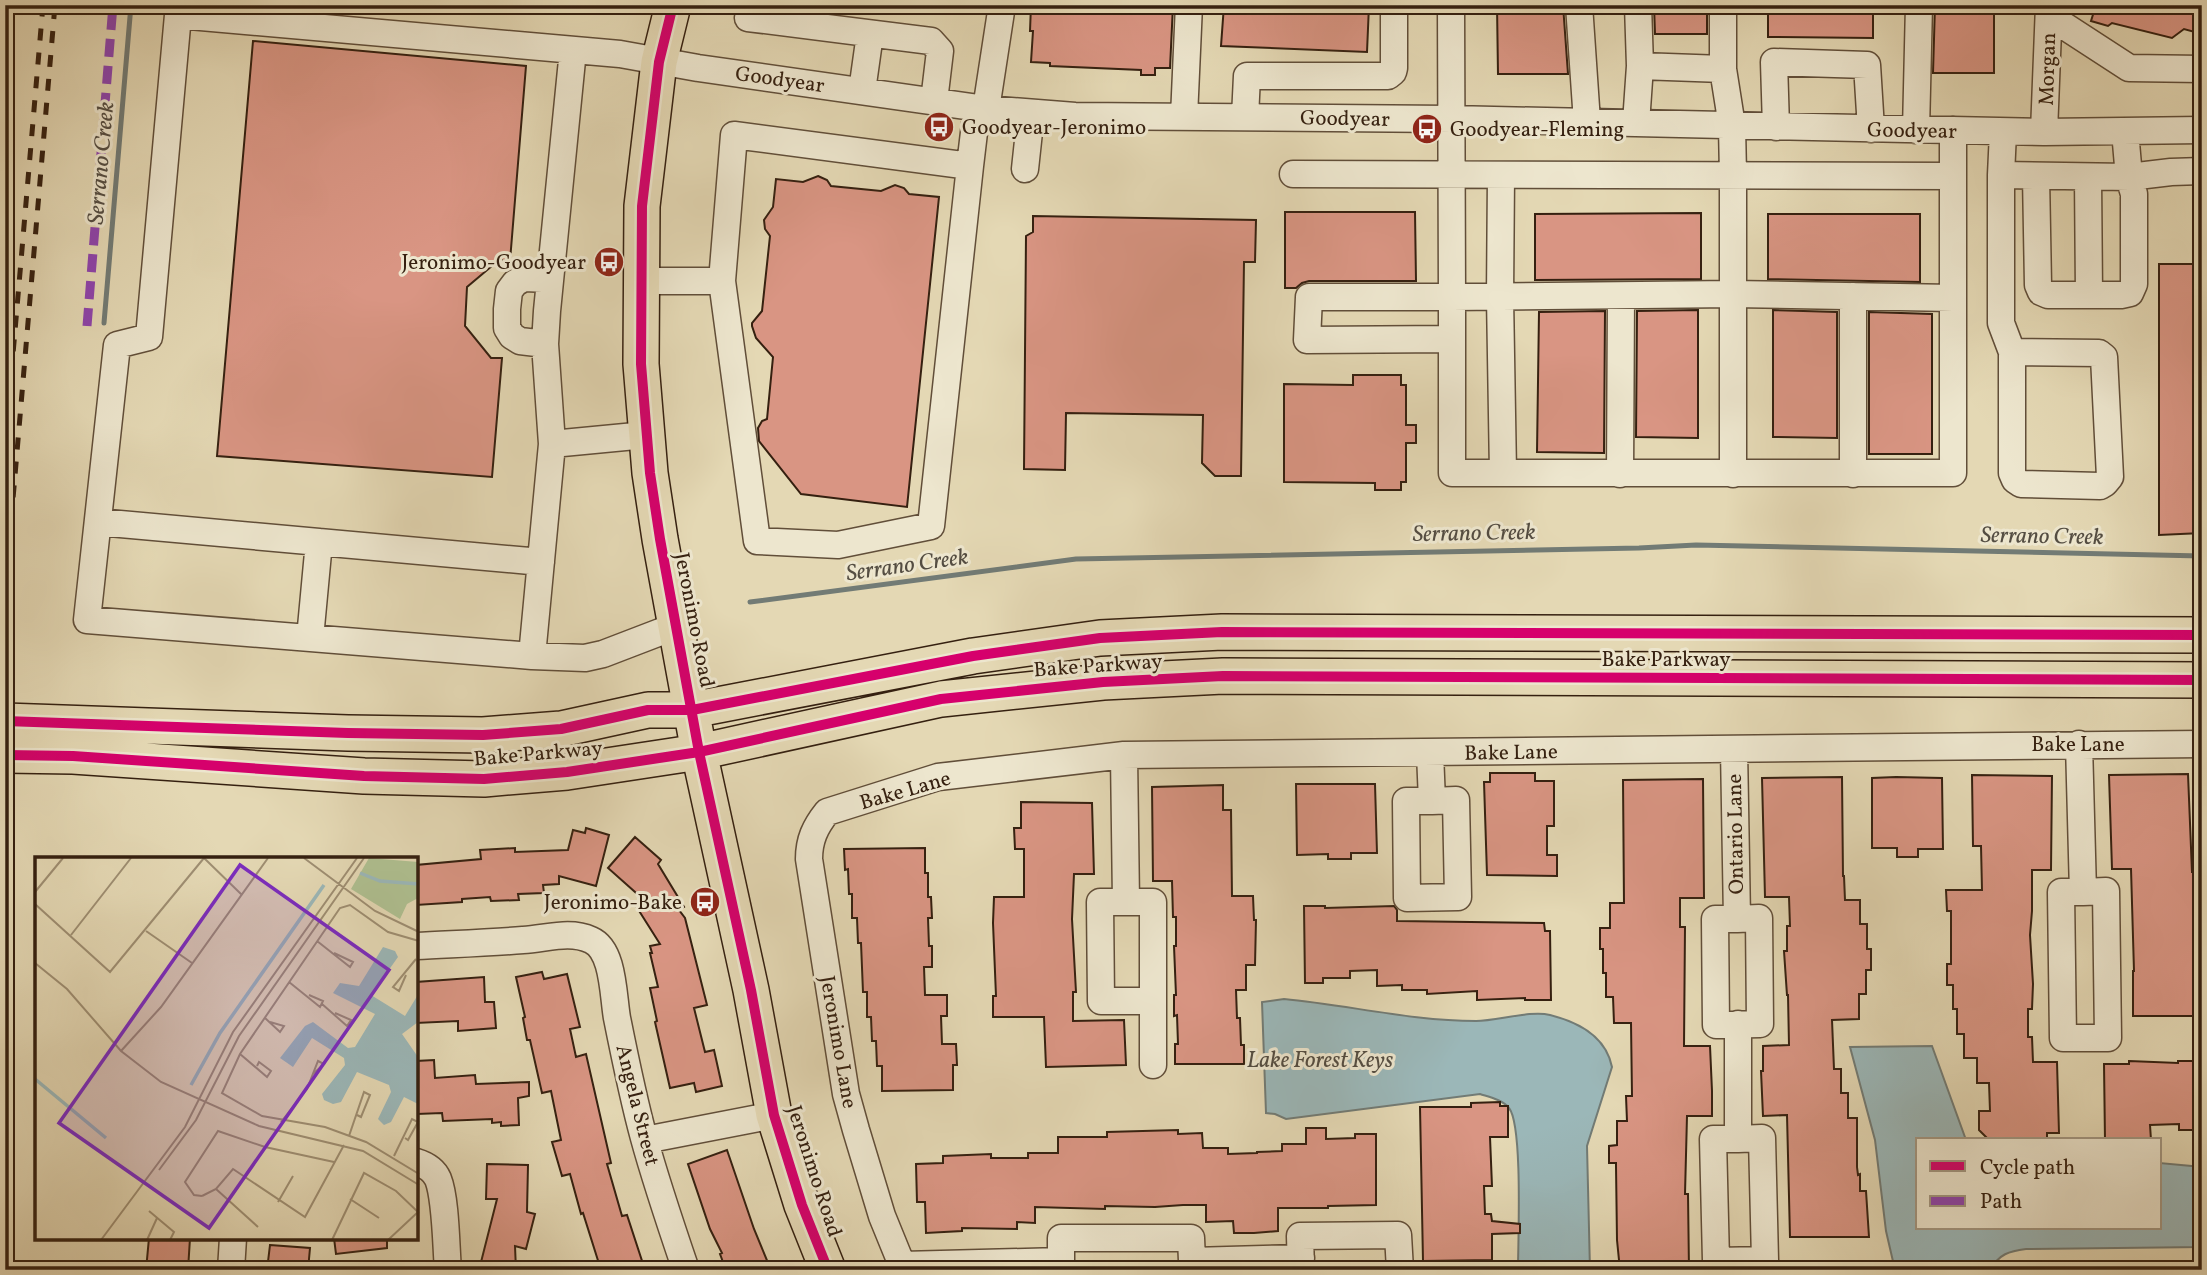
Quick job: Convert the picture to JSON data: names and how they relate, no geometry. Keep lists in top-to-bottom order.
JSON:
{
  "streets": {
    "main road": ["Jeronimo Road", "Bake Parkway"],
    "street": [
      "Morgan",
      "Goodyear",
      "Bake Lane",
      "Ontario Lane",
      "Jeronimo Lane",
      "Angela Street"
    ]
  },
  "crossings": [
    ["Morgan", "Goodyear"],
    ["Goodyear", "Jeronimo Road"],
    ["Jeronimo Road", "Bake Parkway"],
    ["Bake Lane", "Ontario Lane"],
    ["Bake Lane", "Jeronimo Lane"]
  ],
  "water": ["Serrano Creek", "Lake Forest Keys"],
  "places": {
    "bus stop": [
      "Goodyear-Jeronimo",
      "Goodyear-Fleming",
      "Jeronimo-Goodyear",
      "Jeronimo-Bake"
    ]
  },
  "legend": ["Cycle path", "Path"]
}
